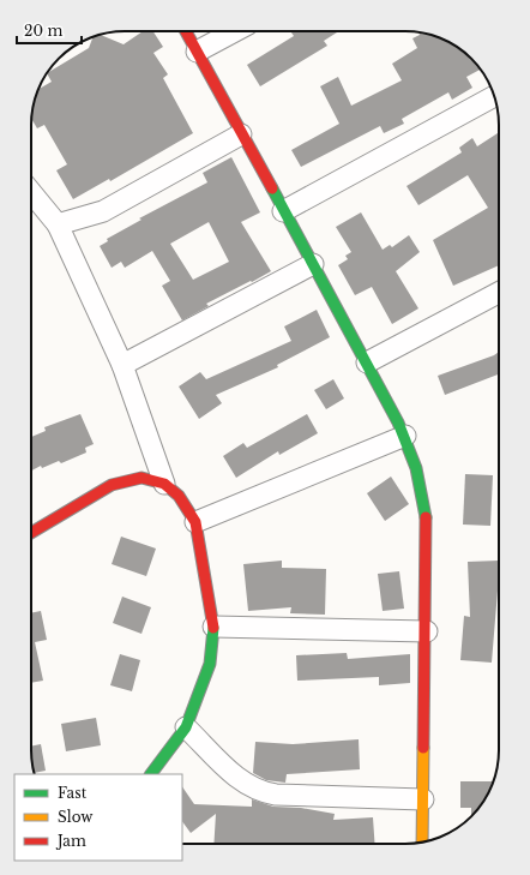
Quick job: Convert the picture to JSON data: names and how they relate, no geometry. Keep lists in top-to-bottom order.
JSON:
{
  "legend": ["Fast", "Slow", "Jam"],
  "scale_bar": "20 m"
}
